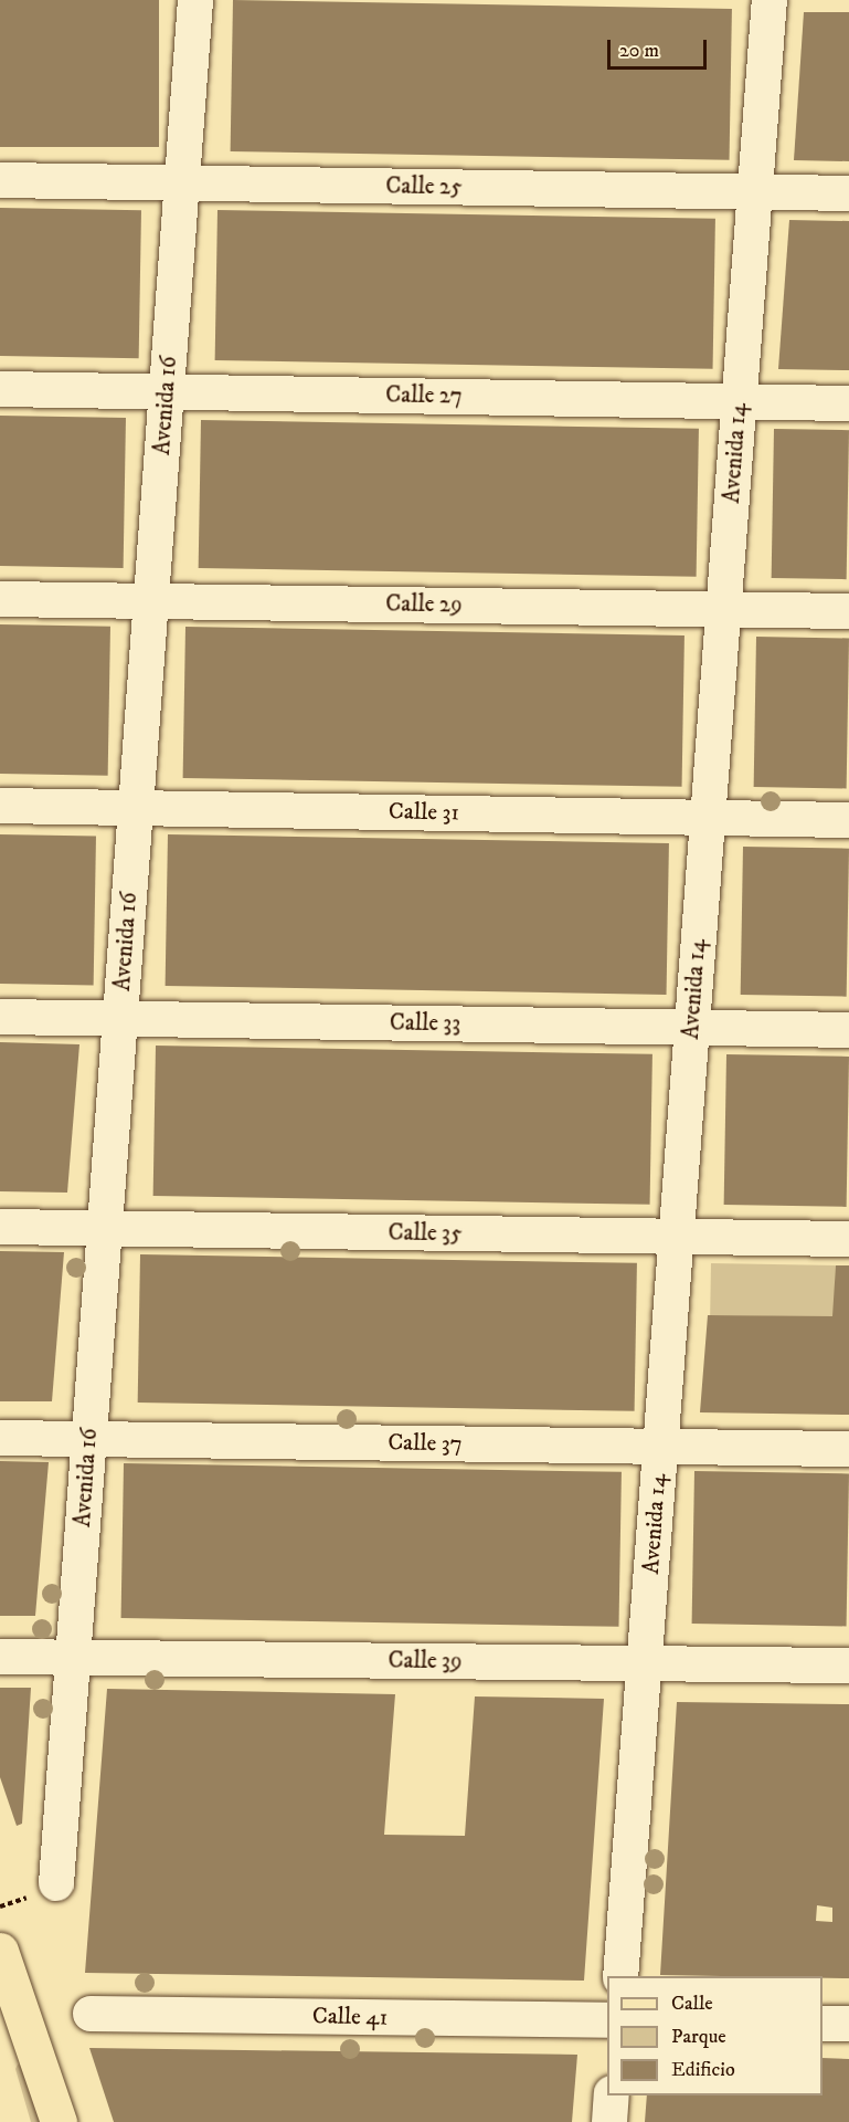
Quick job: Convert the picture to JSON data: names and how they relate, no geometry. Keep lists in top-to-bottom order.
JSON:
{
  "streets": {
    "street": [
      "Calle 25",
      "Calle 27",
      "Avenida 16",
      "Avenida 14",
      "Calle 29",
      "Calle 31",
      "Calle 33",
      "Calle 35",
      "Calle 37",
      "Calle 39",
      "Calle 41"
    ]
  },
  "crossings": [
    ["Calle 25", "Avenida 16"],
    ["Calle 25", "Avenida 14"],
    ["Calle 27", "Avenida 16"],
    ["Calle 27", "Avenida 14"],
    ["Avenida 16", "Calle 29"],
    ["Avenida 16", "Calle 31"],
    ["Avenida 16", "Calle 33"],
    ["Avenida 16", "Calle 35"],
    ["Avenida 16", "Calle 37"],
    ["Avenida 16", "Calle 39"],
    ["Avenida 14", "Calle 29"],
    ["Avenida 14", "Calle 31"],
    ["Avenida 14", "Calle 33"],
    ["Avenida 14", "Calle 35"],
    ["Avenida 14", "Calle 37"],
    ["Avenida 14", "Calle 39"]
  ],
  "legend": ["Calle", "Parque", "Edificio"],
  "scale_bar": "20 m"
}
